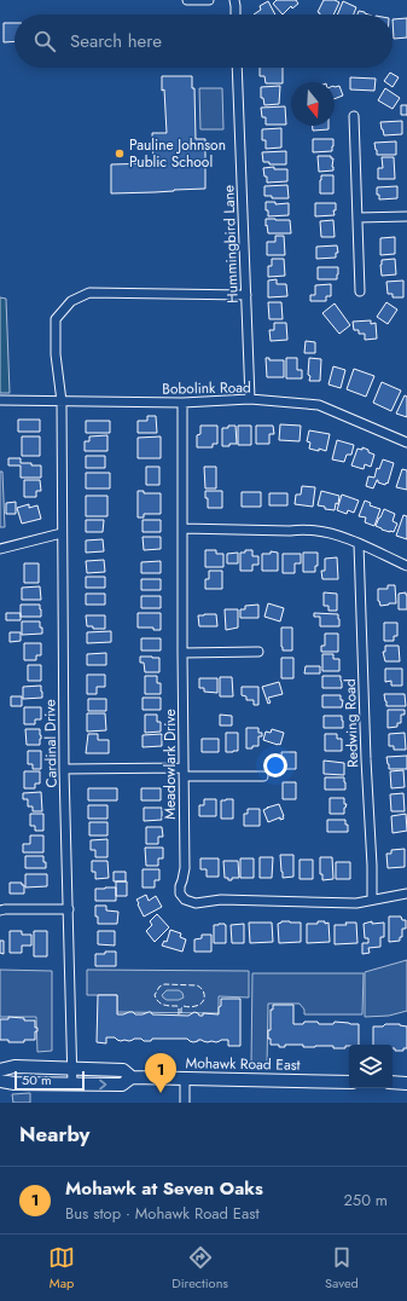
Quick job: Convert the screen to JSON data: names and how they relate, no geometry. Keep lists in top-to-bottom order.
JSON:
{
  "streets": {
    "main road": ["Mohawk Road East"],
    "street": [
      "Hummingbird Lane",
      "Bobolink Road",
      "Redwing Road",
      "Cardinal Drive",
      "Meadowlark Drive"
    ]
  },
  "crossings": [
    ["Hummingbird Lane", "Bobolink Road"],
    ["Hummingbird Lane", "Cardinal Drive"],
    ["Bobolink Road", "Cardinal Drive"],
    ["Bobolink Road", "Meadowlark Drive"],
    ["Redwing Road", "Meadowlark Drive"],
    ["Cardinal Drive", "Mohawk Road East"]
  ],
  "places": ["Pauline Johnson Public School"],
  "scale_bar": "50 m",
  "north": "bottom",
  "page": {
    "search": "Search here",
    "pins": "1",
    "scale": "50 m",
    "heading": "Nearby",
    "list": [
      {
        "mark": "1",
        "name": "Mohawk at Seven Oaks",
        "note": "Bus stop · Mohawk Road East",
        "value": "250 m"
      }
    ],
    "nav": ["Map", "Directions", "Saved"]
  }
}
